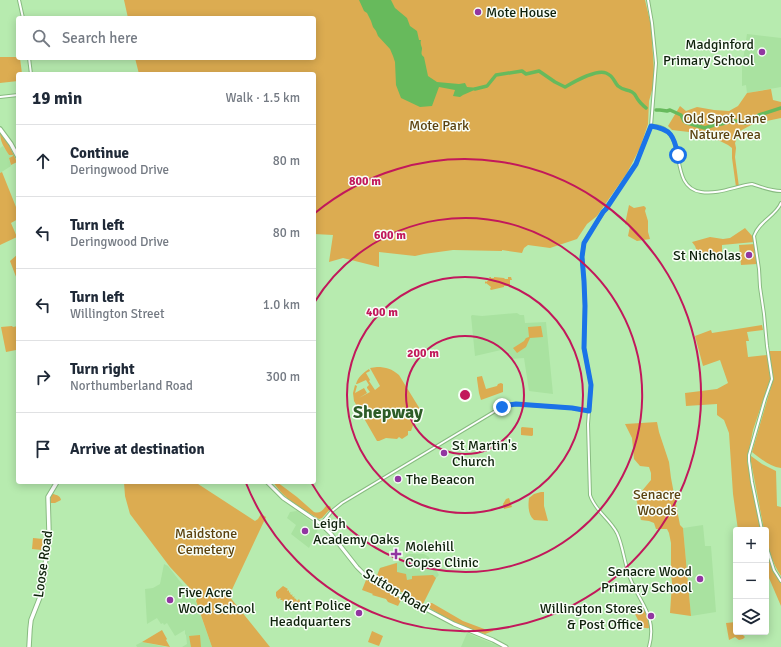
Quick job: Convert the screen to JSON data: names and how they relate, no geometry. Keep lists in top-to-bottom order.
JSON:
{
  "streets": {
    "highway": ["Loose Road"],
    "main road": ["Sutton Road"]
  },
  "districts": ["Shepway"],
  "parks": [
    "Old Spot Lane Nature Area",
    "Mote Park",
    "Senacre Woods",
    "Maidstone Cemetery"
  ],
  "places": {
    "other": [
      "Mote House",
      "Madginford Primary School",
      "St Nicholas",
      "St Martin's Church",
      "The Beacon",
      "Leigh Academy Oaks",
      "Senacre Wood Primary School",
      "Five Acre Wood School",
      "Kent Police Headquarters",
      "Willington Stores & Post Office"
    ],
    "health": ["Molehill Copse Clinic"]
  },
  "page": {
    "search": "Search here",
    "heading": ["19 min", "Walk · 1.5 km"],
    "list": [
      ["Continue", "Deringwood Drive", "80 m"],
      ["Turn left", "Deringwood Drive", "80 m"],
      ["Turn left", "Willington Street", "1.0 km"],
      ["Turn right", "Northumberland Road", "300 m"],
      "Arrive at destination"
    ],
    "map_buttons": ["+", "−"]
  },
  "rings": [
    "800 m",
    "600 m",
    "400 m",
    "200 m"
  ]
}
